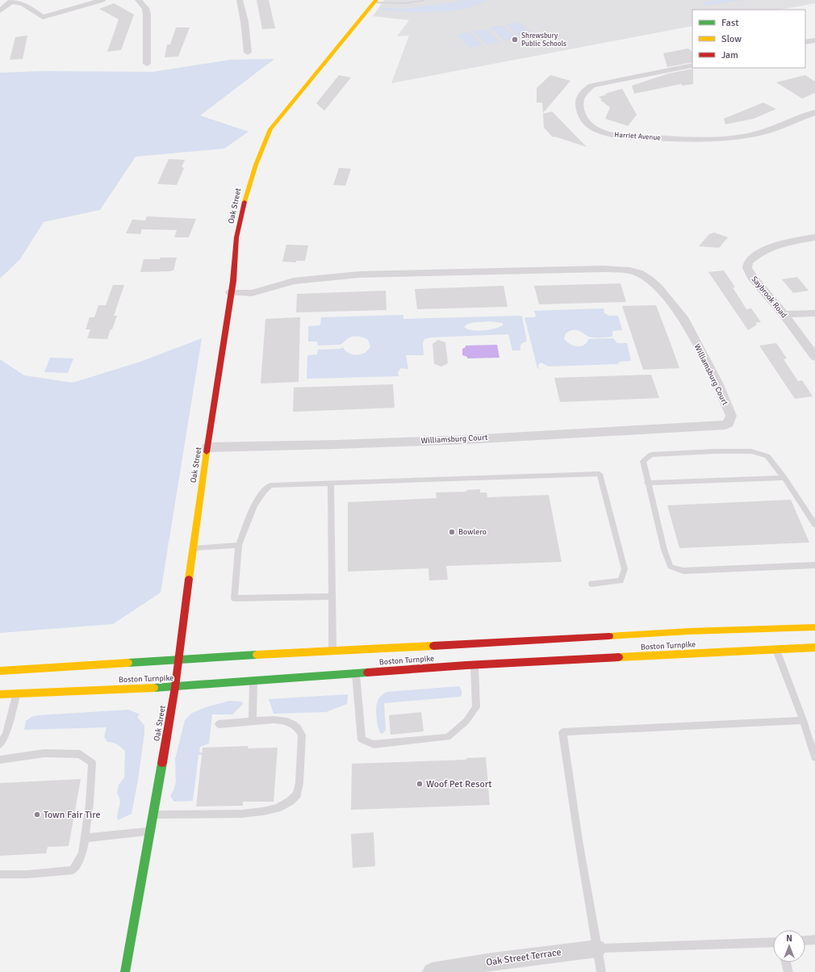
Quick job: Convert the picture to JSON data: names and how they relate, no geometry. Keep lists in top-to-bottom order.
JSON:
{
  "streets": {
    "main road": ["Oak Street", "Boston Turnpike"],
    "street": [
      "Harriet Avenue",
      "Saybrook Road",
      "Williamsburg Court",
      "Oak Street Terrace"
    ]
  },
  "crossings": [
    ["Oak Street", "Williamsburg Court"],
    ["Oak Street", "Boston Turnpike"]
  ],
  "places": [
    "Shrewsbury Public Schools",
    "Bowlero",
    "Woof Pet Resort",
    "Town Fair Tire"
  ],
  "legend": ["Fast", "Slow", "Jam"],
  "north": "top"
}
